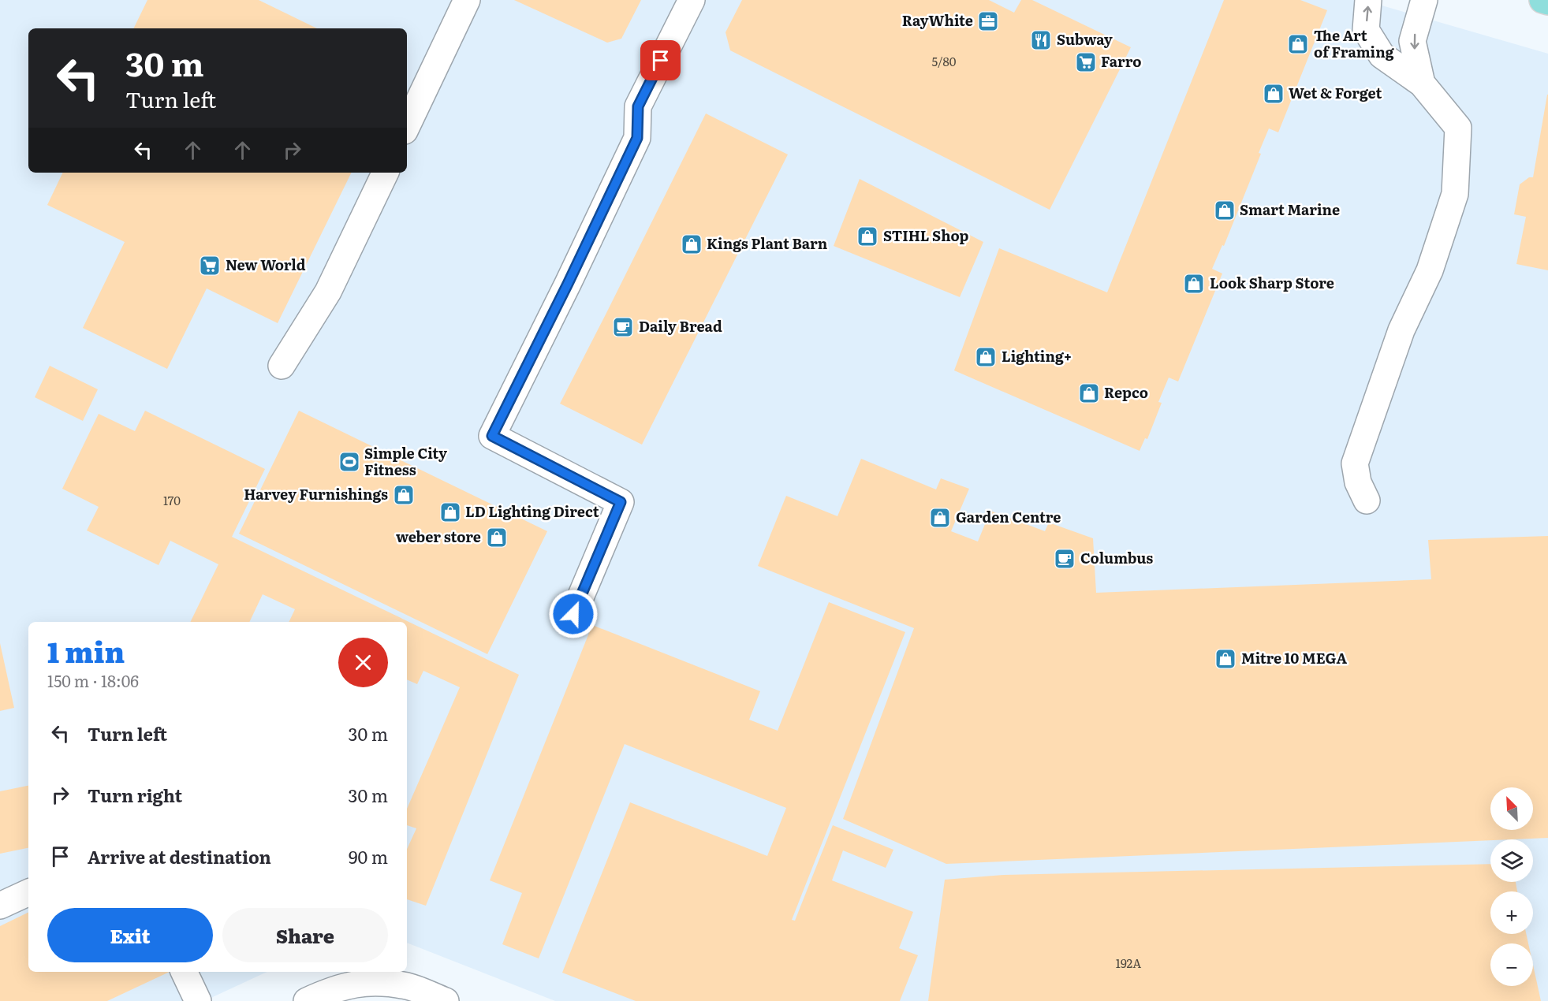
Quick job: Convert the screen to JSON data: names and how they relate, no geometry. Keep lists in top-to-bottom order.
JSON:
{
  "places": {
    "office": ["RayWhite"],
    "restaurant": ["Subway"],
    "shop": [
      "The Art of Framing",
      "Wet & Forget",
      "Smart Marine",
      "STIHL Shop",
      "Kings Plant Barn",
      "Look Sharp Store",
      "Lighting+",
      "Repco",
      "Harvey Furnishings",
      "LD Lighting Direct",
      "Garden Centre",
      "weber store",
      "Mitre 10 MEGA"
    ],
    "supermarket": ["Farro", "New World"],
    "cafe": ["Daily Bread", "Columbus"],
    "sports": ["Simple City Fitness"]
  },
  "house_numbers": ["5/80", "170", "192A"],
  "north": "top left",
  "page": {
    "turn": ["30 m", "Turn left"],
    "heading": ["1 min", "150 m · 18:06"],
    "list": [
      {
        "name": "Turn left",
        "value": "30 m"
      },
      {
        "name": "Turn right",
        "value": "30 m"
      },
      {
        "name": "Arrive at destination",
        "value": "90 m"
      }
    ],
    "map_buttons": ["+", "−"],
    "buttons": ["Exit", "Share"]
  }
}
